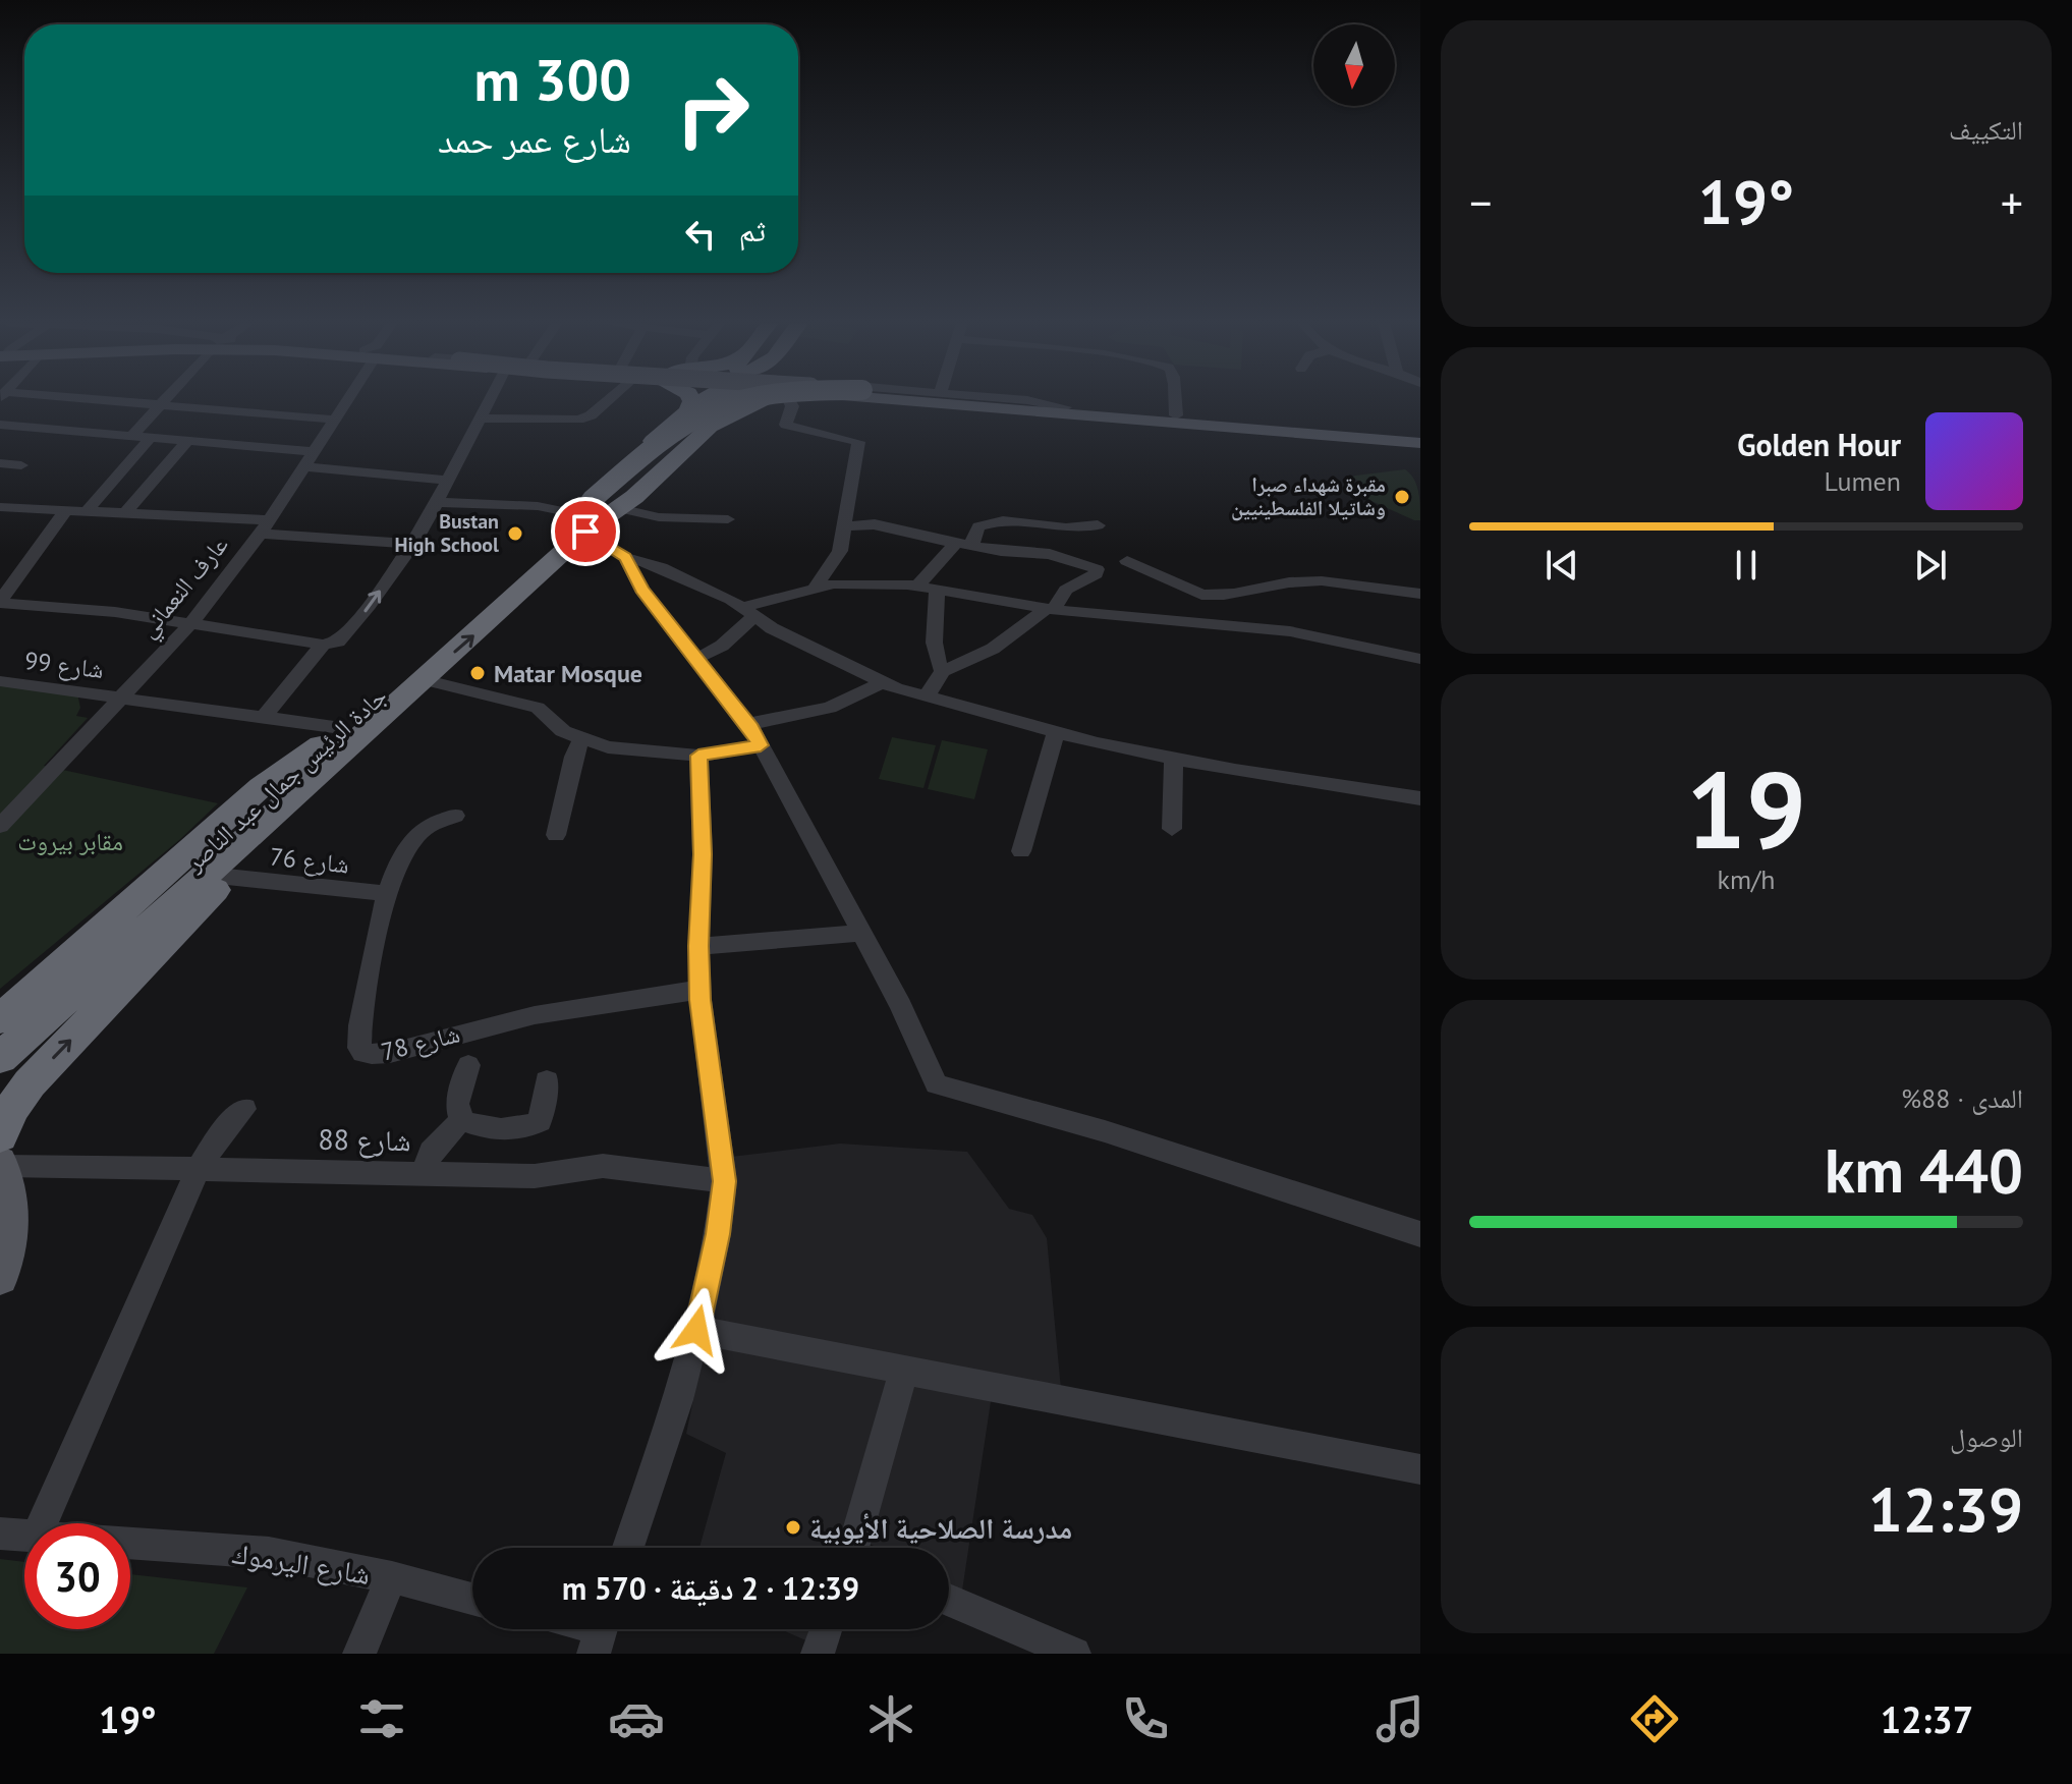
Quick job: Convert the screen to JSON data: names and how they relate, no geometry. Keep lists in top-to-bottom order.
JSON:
{
  "streets": {
    "highway": ["جادة الرئيس جمال عبد الناصر"],
    "street": [
      "عارف النعماني",
      "شارع 99",
      "شارع 76",
      "شارع 78",
      "شارع 88",
      "شارع اليرموك"
    ]
  },
  "crossings": [
    ["عارف النعماني", "شارع 99"],
    ["شارع 99", "جادة الرئيس جمال عبد الناصر"],
    ["شارع 76", "شارع 78"]
  ],
  "parks": ["مقابر بيروت"],
  "places": [
    "مقبرة شهداء صبرا وشاتيلا الفلسطينيين",
    "Bustan High School",
    "Matar Mosque",
    "مدرسة الصلاحية الأيوبية"
  ],
  "north": "bottom",
  "page": {
    "tile": [
      "التكييف",
      ["19", "km/h"],
      ["المدى · 88%", "440 km"],
      ["الوصول", "12:39"]
    ],
    "turn": ["300 m", "شارع عمر حمد"],
    "heat": ["−", "19°", "+"],
    "then": "ثم",
    "song": ["Golden Hour", "Lumen"],
    "limit": "30",
    "trip": "12:39 · 2 دقيقة · 570 m",
    "tabs": ["12:37", "19°"]
  }
}
